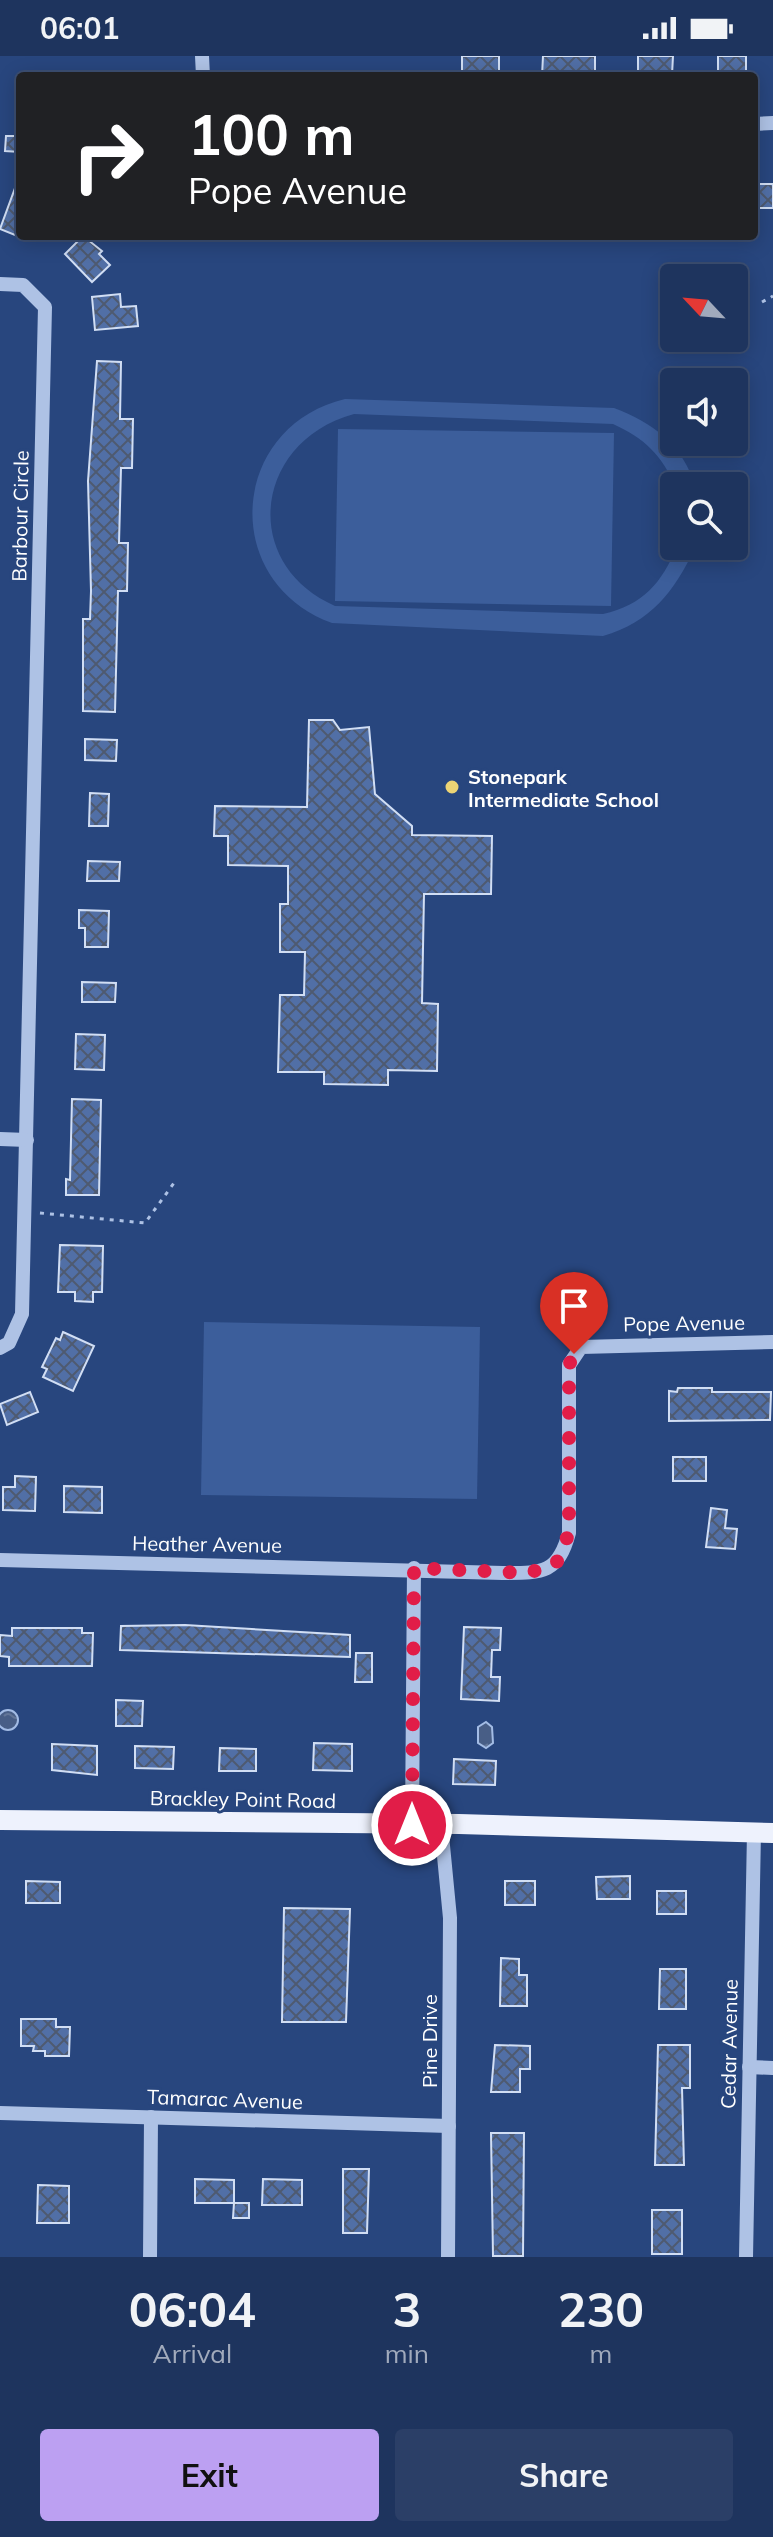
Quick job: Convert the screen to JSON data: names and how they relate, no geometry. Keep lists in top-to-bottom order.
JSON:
{
  "streets": {
    "main road": ["Brackley Point Road"],
    "street": [
      "Barbour Circle",
      "Pope Avenue",
      "Heather Avenue",
      "Pine Drive",
      "Cedar Avenue",
      "Tamarac Avenue"
    ]
  },
  "crossings": [
    ["Pope Avenue", "Heather Avenue"],
    ["Brackley Point Road", "Pine Drive"],
    ["Brackley Point Road", "Cedar Avenue"],
    ["Pine Drive", "Tamarac Avenue"]
  ],
  "places": ["Stonepark Intermediate School"],
  "north": "top left",
  "page": {
    "status": "06:01",
    "turn": ["100 m", "Pope Avenue"],
    "eta": [
      "06:04",
      "Arrival",
      "3",
      "min",
      "230",
      "m"
    ],
    "buttons": ["Exit", "Share"]
  }
}
